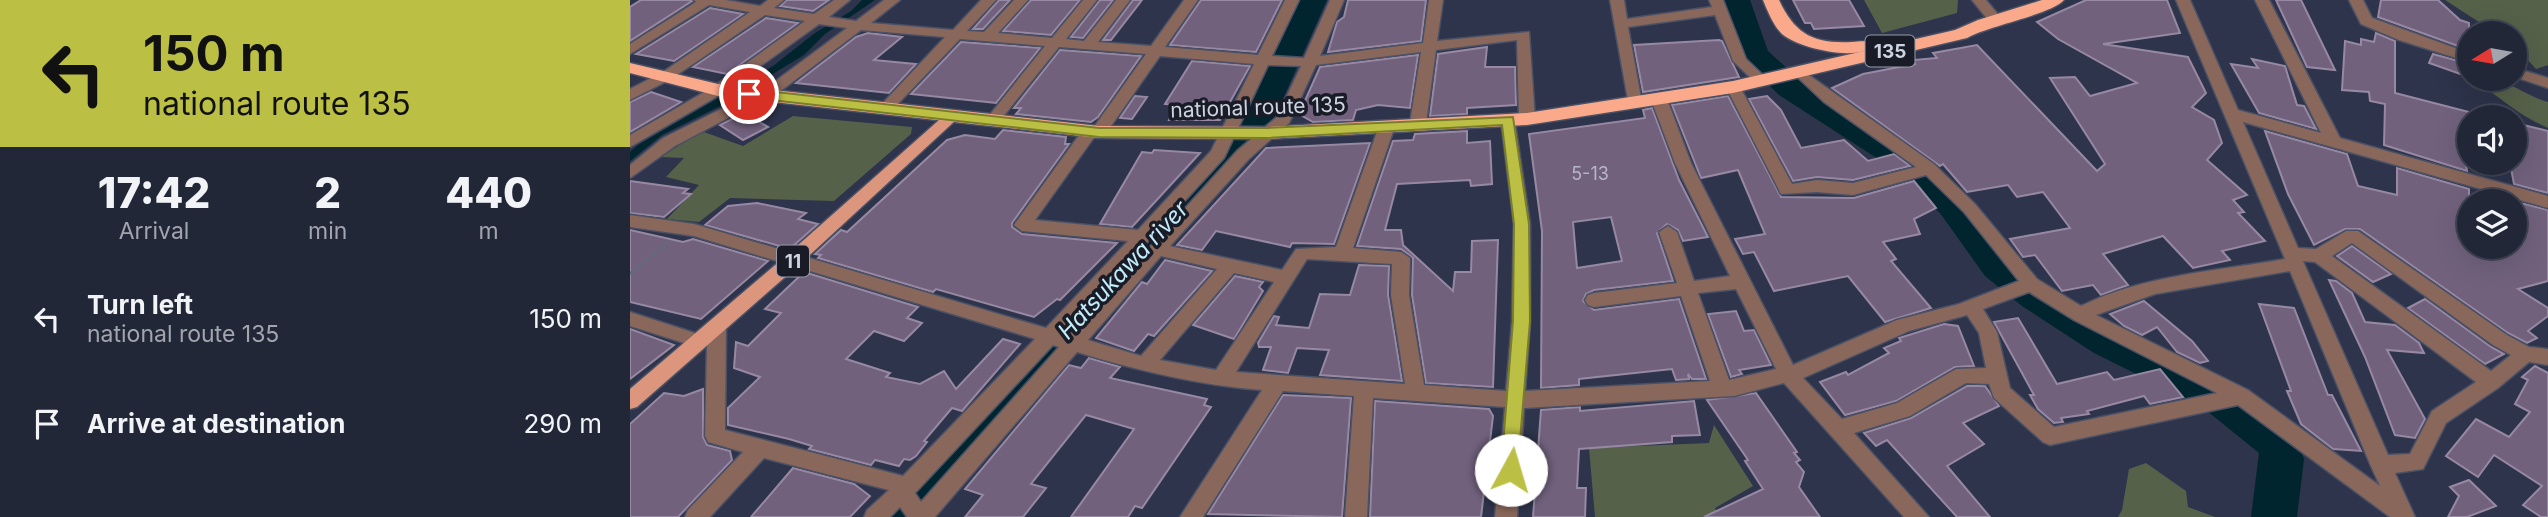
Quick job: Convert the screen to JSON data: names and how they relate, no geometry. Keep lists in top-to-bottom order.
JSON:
{
  "streets": {
    "highway": ["135", "national route 135"],
    "main road": ["11"]
  },
  "crossings": [
    ["135", "national route 135"],
    ["national route 135", "11"]
  ],
  "water": ["Hatsukawa river"],
  "house_numbers": ["5-13"],
  "north": "left",
  "page": {
    "turn": ["150 m", "national route 135"],
    "eta": [
      "17:42",
      "Arrival",
      "2",
      "min",
      "440",
      "m"
    ],
    "list": [
      {
        "name": "Turn left",
        "note": "national route 135",
        "value": "150 m"
      },
      {
        "name": "Arrive at destination",
        "value": "290 m"
      }
    ]
  }
}
